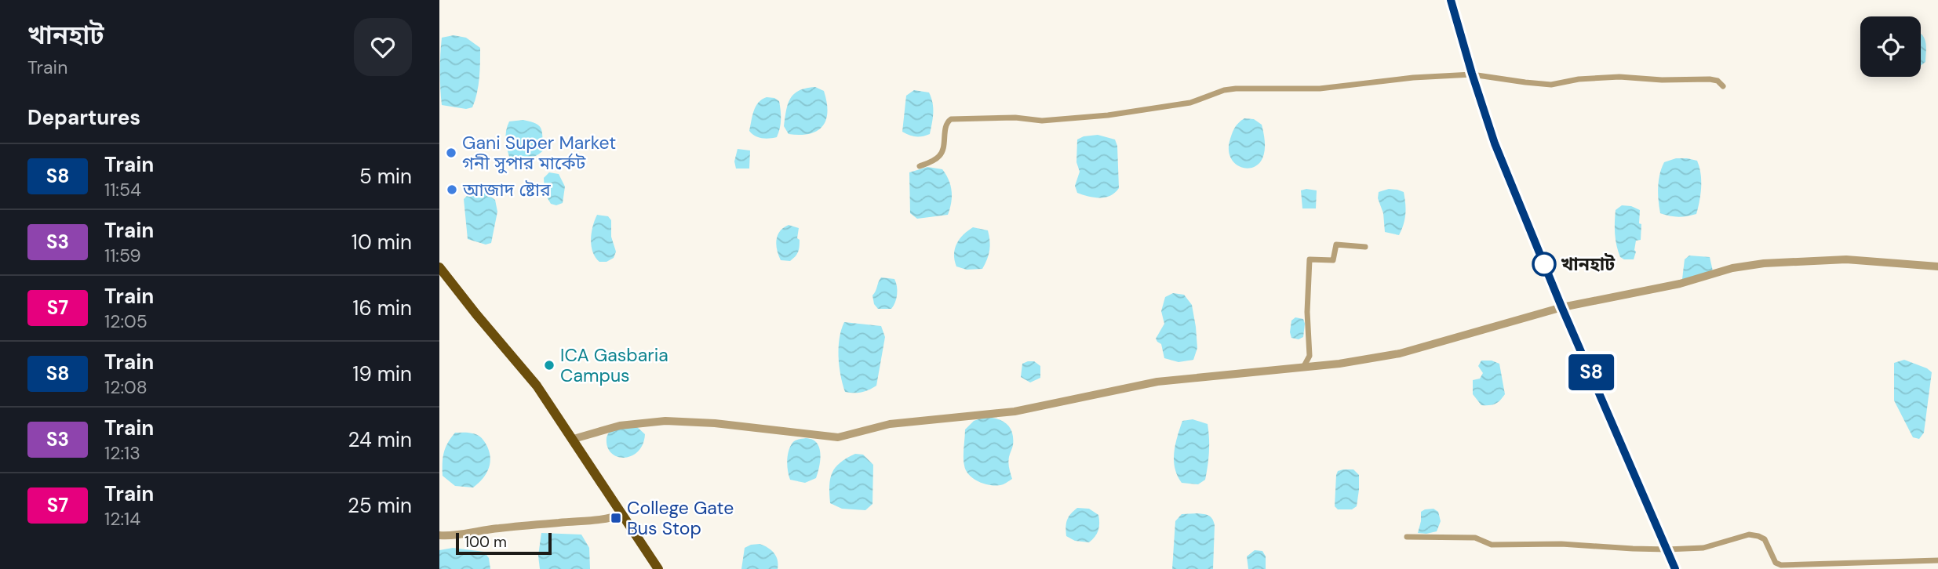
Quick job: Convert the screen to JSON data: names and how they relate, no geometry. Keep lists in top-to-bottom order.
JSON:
{
  "places": {
    "other": [
      "Gani Super Market গনী সুপার মার্কেট",
      "আজাদ ষ্টোর",
      "খানহাট",
      "ICA Gasbaria Campus"
    ],
    "transit": ["College Gate Bus Stop"]
  },
  "scale_bar": "100 m",
  "page": {
    "heading": [
      ["খানহাট", "Train"],
      "Departures"
    ],
    "on_map": "S8",
    "list": [
      {
        "mark": "S8",
        "name": "Train",
        "note": "11:54",
        "value": "5 min"
      },
      {
        "mark": "S3",
        "name": "Train",
        "note": "11:59",
        "value": "10 min"
      },
      {
        "mark": "S7",
        "name": "Train",
        "note": "12:05",
        "value": "16 min"
      },
      {
        "mark": "S8",
        "name": "Train",
        "note": "12:08",
        "value": "19 min"
      },
      {
        "mark": "S3",
        "name": "Train",
        "note": "12:13",
        "value": "24 min"
      },
      {
        "mark": "S7",
        "name": "Train",
        "note": "12:14",
        "value": "25 min"
      }
    ],
    "scale": "100 m"
  }
}
